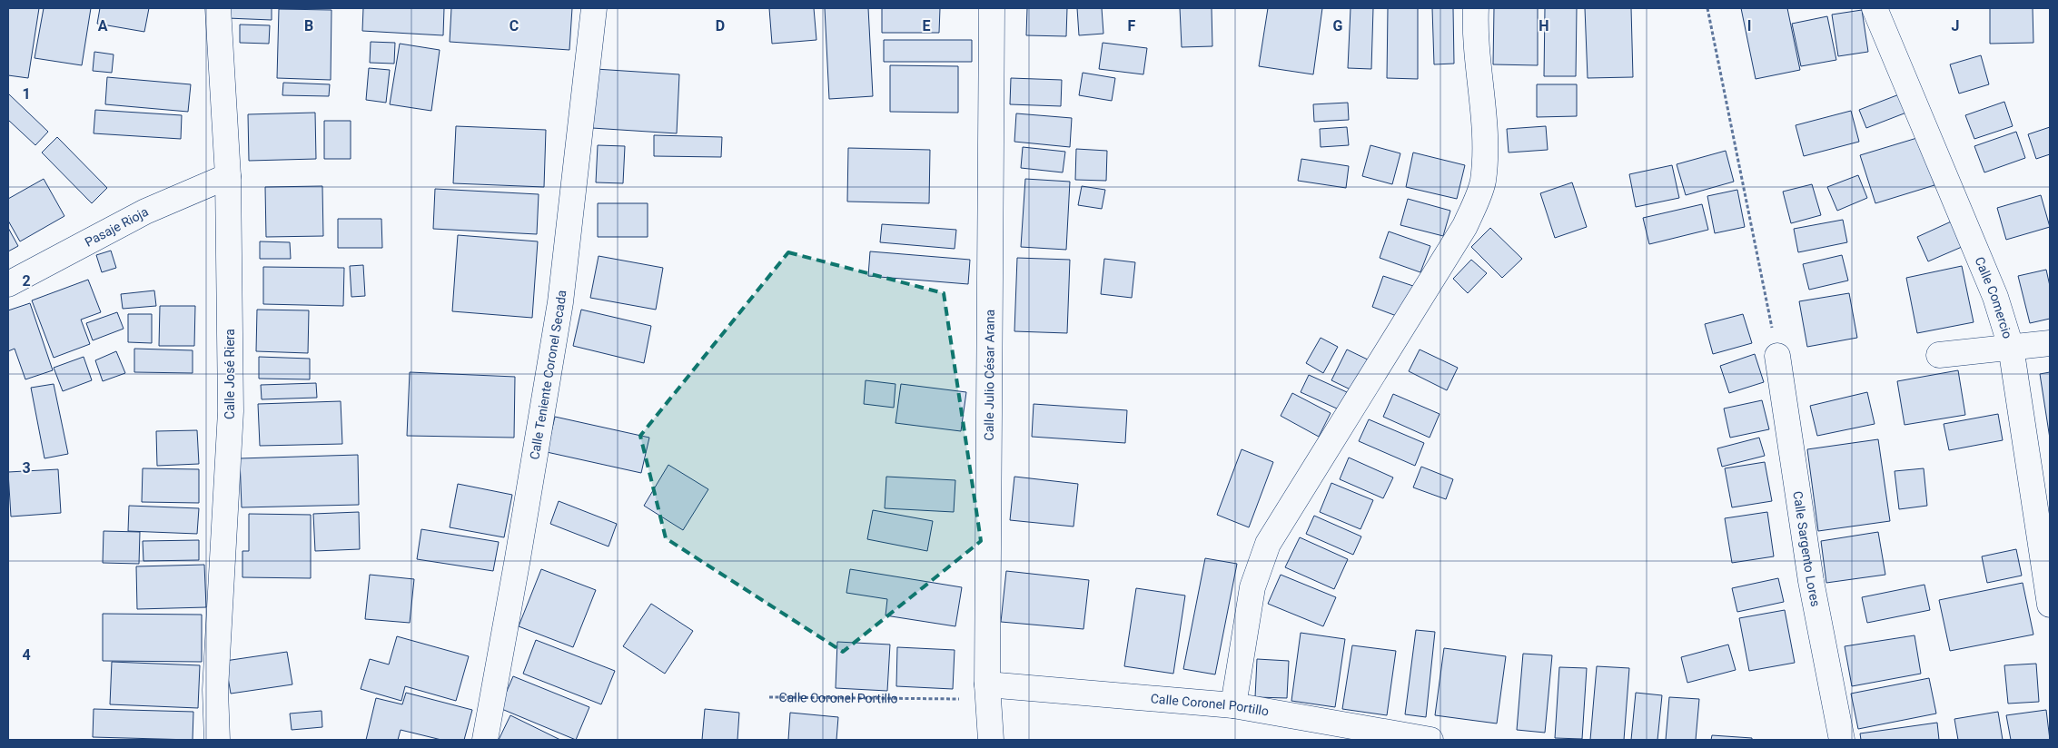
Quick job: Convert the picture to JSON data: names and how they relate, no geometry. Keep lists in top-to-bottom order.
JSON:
{
  "streets": {
    "street": [
      "Pasaje Rioja",
      "Calle Comercio",
      "Calle José Riera",
      "Calle Julio César Arana",
      "Calle Teniente Coronel Secada",
      "Calle Sargento Lores",
      "Calle Coronel Portillo"
    ]
  },
  "crossings": [
    ["Pasaje Rioja", "Calle José Riera"],
    ["Calle Julio César Arana", "Calle Coronel Portillo"]
  ],
  "grid": {
    "columns": [
      "A",
      "B",
      "C",
      "D",
      "E",
      "F",
      "G",
      "H",
      "I",
      "J"
    ],
    "rows": [
      "1",
      "2",
      "3",
      "4"
    ]
  }
}
